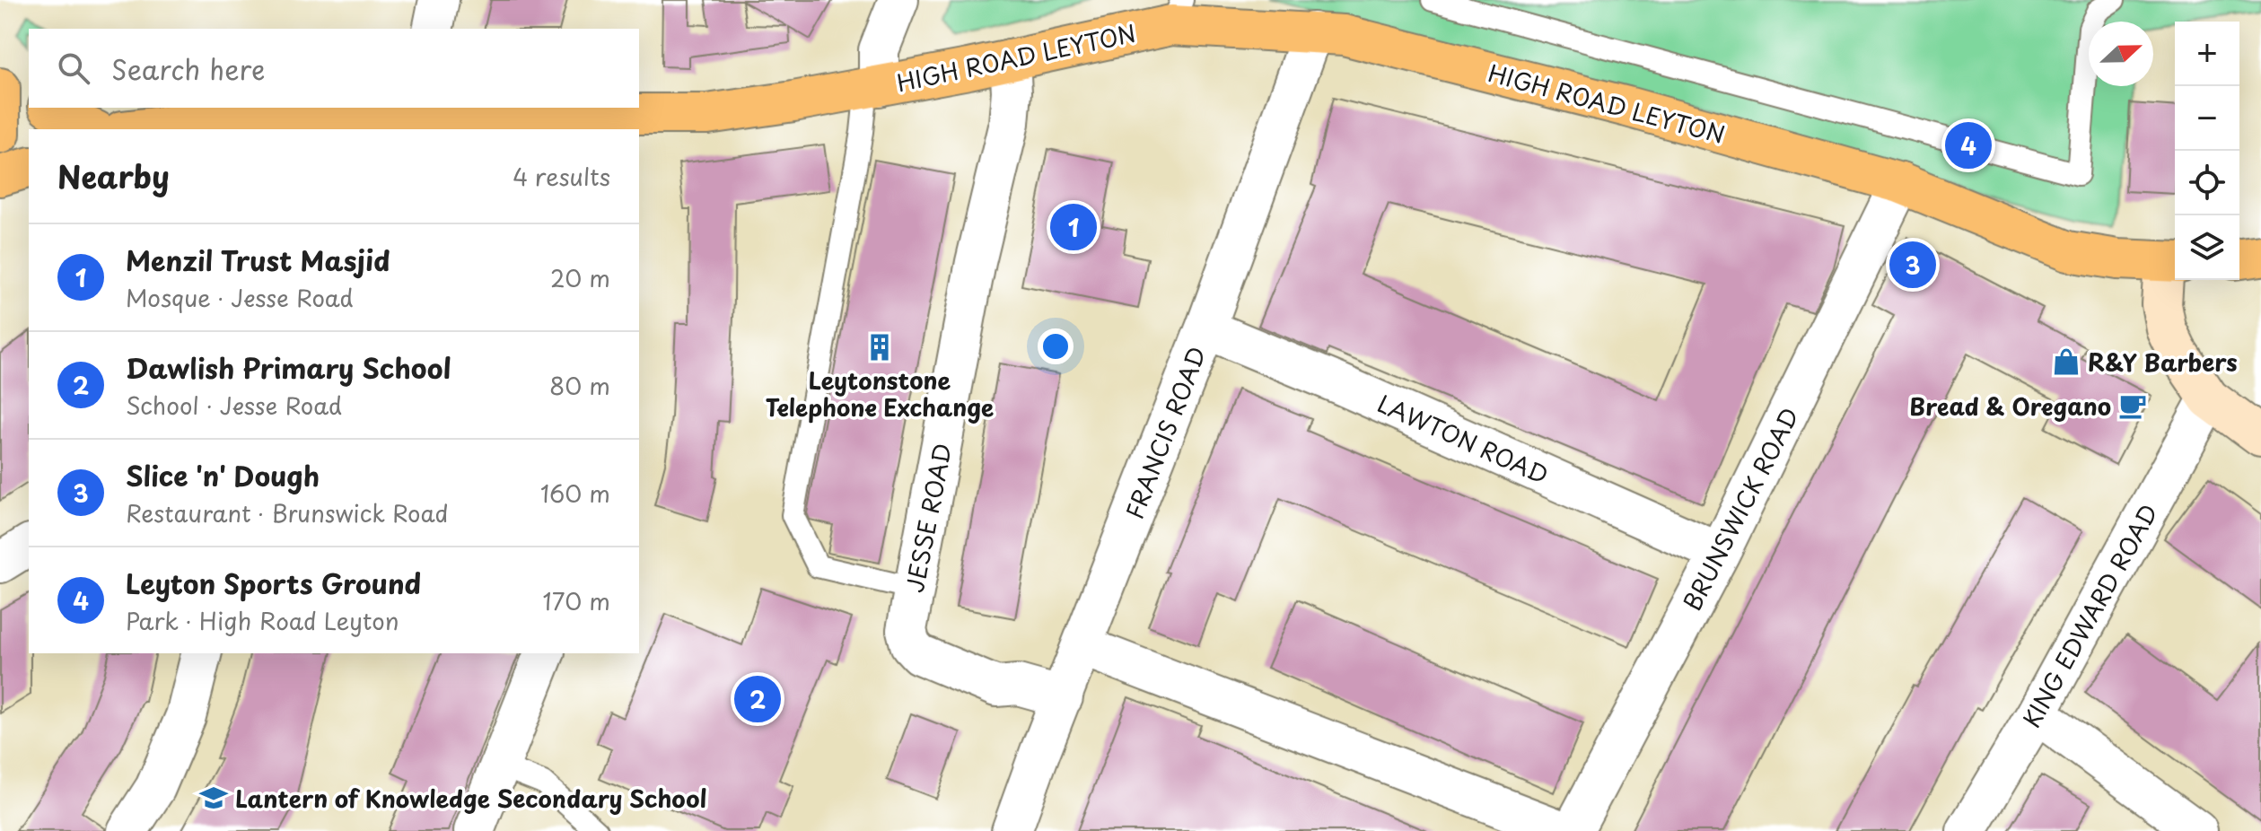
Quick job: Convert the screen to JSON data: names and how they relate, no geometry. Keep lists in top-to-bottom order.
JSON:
{
  "streets": {
    "main road": ["HIGH ROAD LEYTON"],
    "street": [
      "FRANCIS ROAD",
      "LAWTON ROAD",
      "BRUNSWICK ROAD",
      "JESSE ROAD",
      "KING EDWARD ROAD"
    ]
  },
  "crossings": [
    ["HIGH ROAD LEYTON", "FRANCIS ROAD"],
    ["HIGH ROAD LEYTON", "BRUNSWICK ROAD"],
    ["HIGH ROAD LEYTON", "JESSE ROAD"],
    ["FRANCIS ROAD", "LAWTON ROAD"],
    ["FRANCIS ROAD", "JESSE ROAD"],
    ["LAWTON ROAD", "BRUNSWICK ROAD"]
  ],
  "places": {
    "building": ["Leytonstone Telephone Exchange"],
    "shop": ["R&Y Barbers"],
    "cafe": ["Bread & Oregano"],
    "school or university": ["Lantern of Knowledge Secondary School"]
  },
  "north": "right",
  "page": {
    "map_buttons": ["+", "−"],
    "search": "Search here",
    "pins": [
      "4",
      "1",
      "3",
      "2"
    ],
    "heading": ["Nearby", "4 results"],
    "list": [
      {
        "mark": "1",
        "name": "Menzil Trust Masjid",
        "note": "Mosque · Jesse Road",
        "value": "20 m"
      },
      {
        "mark": "2",
        "name": "Dawlish Primary School",
        "note": "School · Jesse Road",
        "value": "80 m"
      },
      {
        "mark": "3",
        "name": "Slice 'n' Dough",
        "note": "Restaurant · Brunswick Road",
        "value": "160 m"
      },
      {
        "mark": "4",
        "name": "Leyton Sports Ground",
        "note": "Park · High Road Leyton",
        "value": "170 m"
      }
    ]
  }
}
